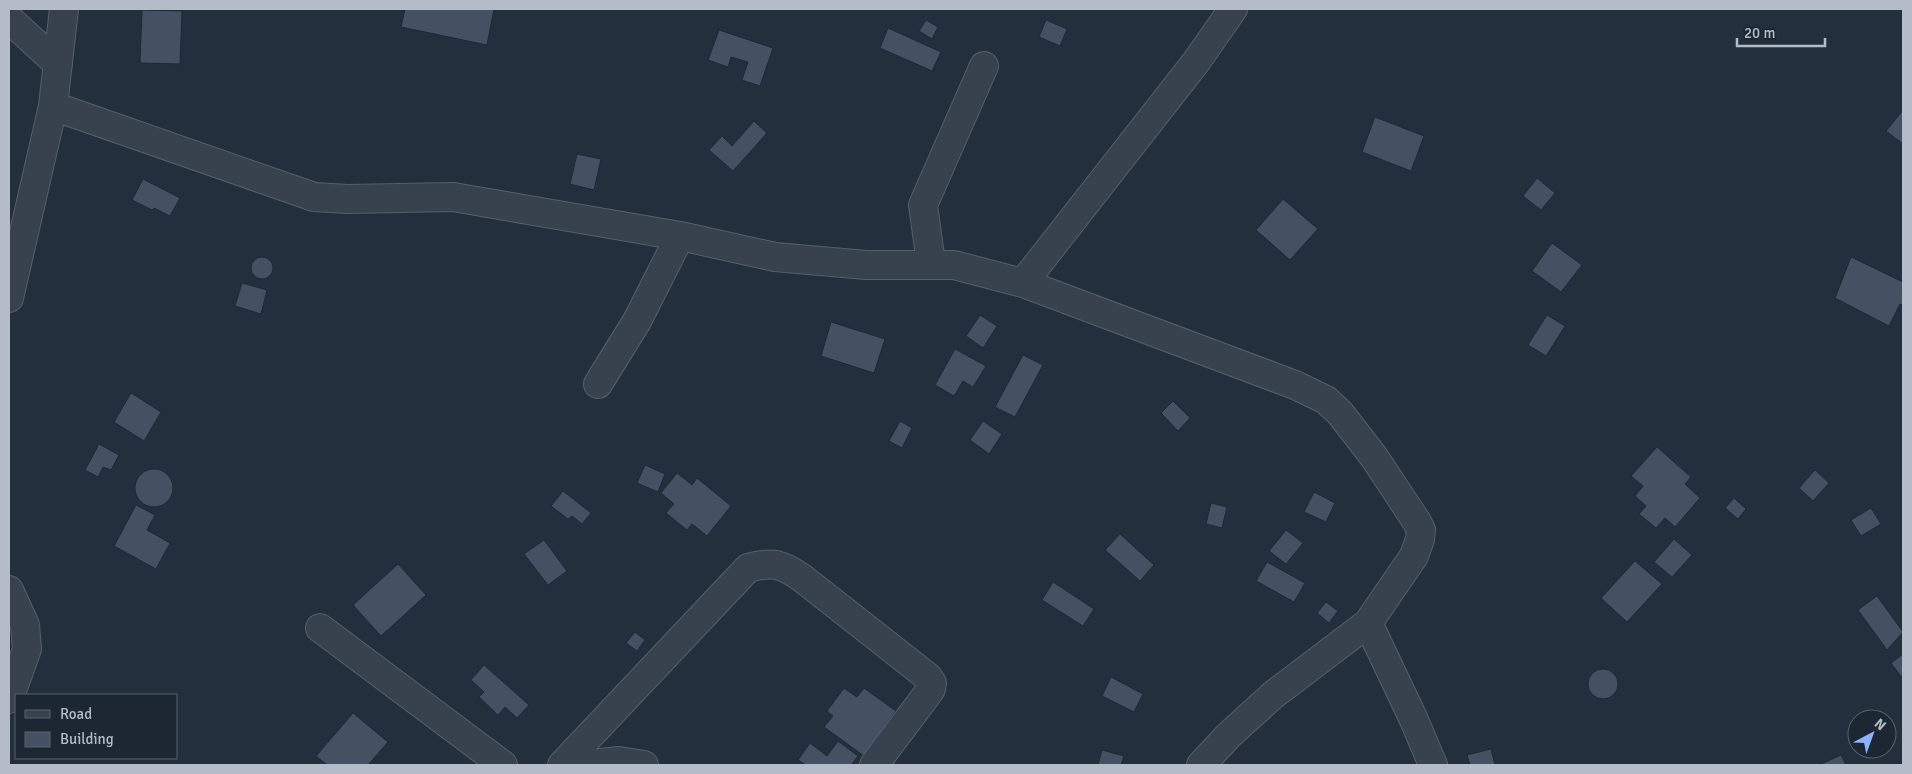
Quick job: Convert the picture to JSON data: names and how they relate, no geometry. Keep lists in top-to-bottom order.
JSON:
{
  "legend": ["Road", "Building"],
  "scale_bar": "20 m",
  "north": "top right"
}
